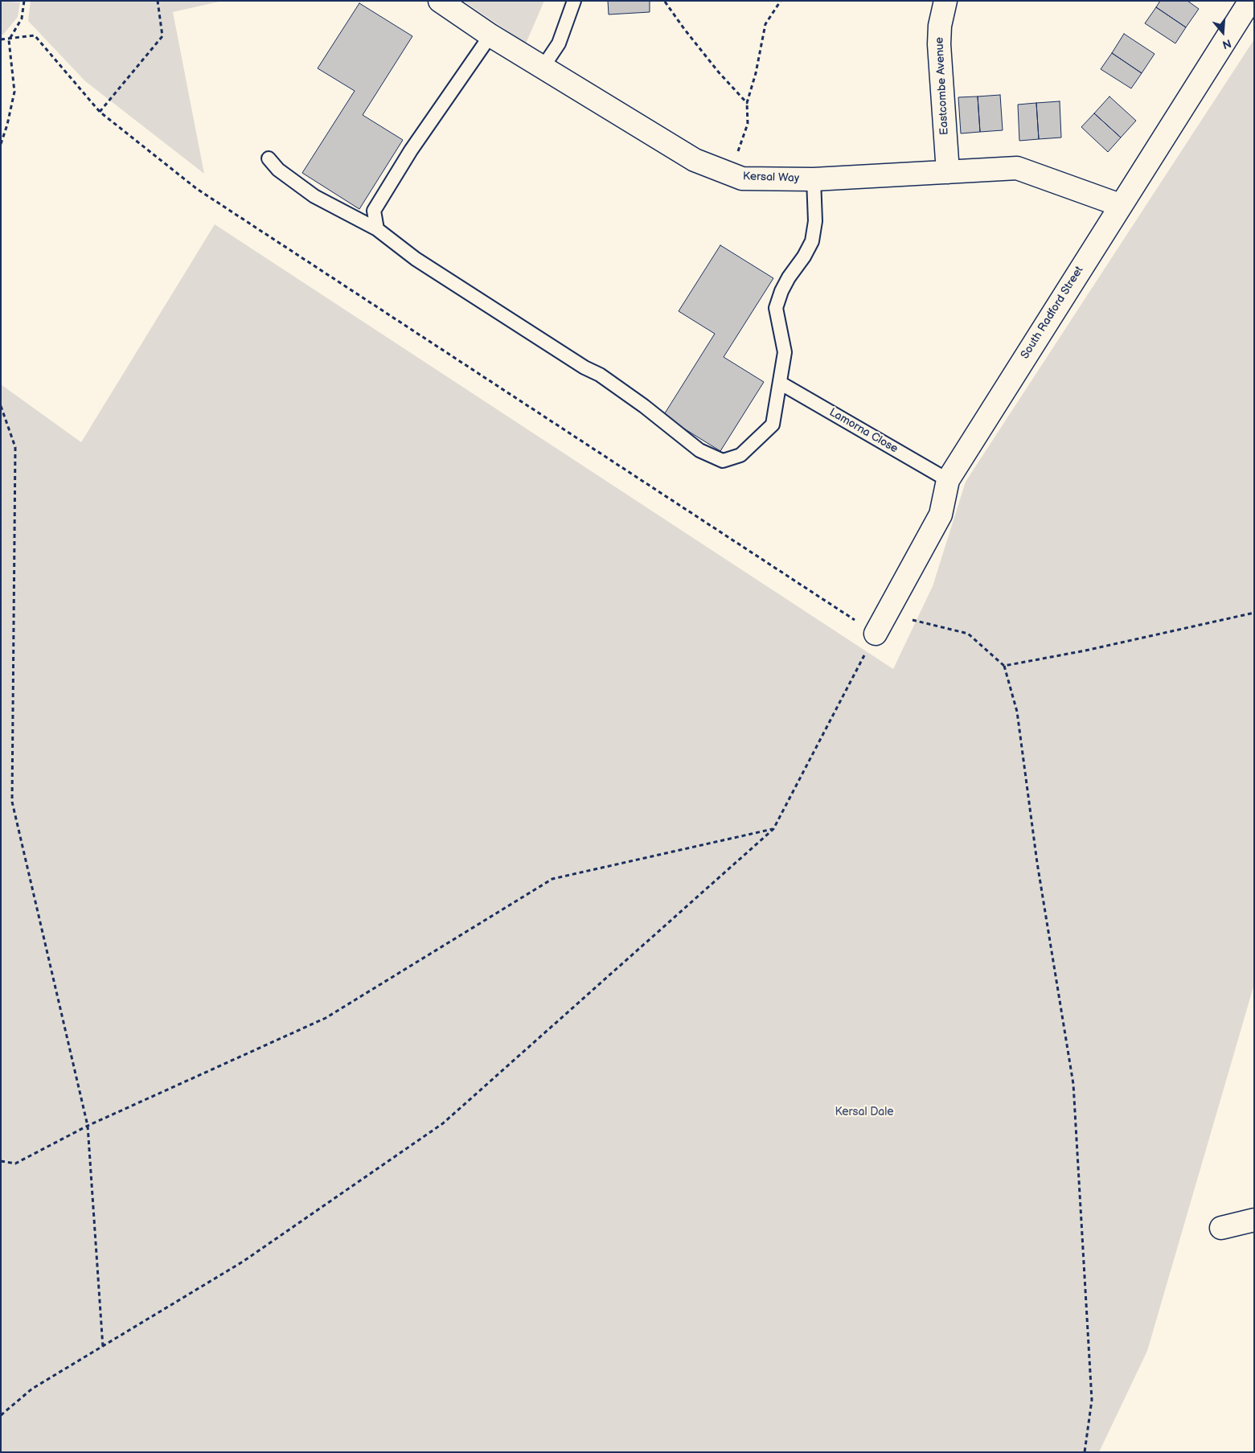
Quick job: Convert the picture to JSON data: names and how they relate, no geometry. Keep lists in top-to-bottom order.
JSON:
{
  "streets": {
    "street": ["Eastcombe Avenue", "Kersal Way", "South Radford Street"],
    "lane": ["Lamorna Close"]
  },
  "crossings": [
    ["Eastcombe Avenue", "Kersal Way"],
    ["Kersal Way", "South Radford Street"],
    ["South Radford Street", "Lamorna Close"]
  ],
  "parks": ["Kersal Dale"],
  "north": "bottom"
}
